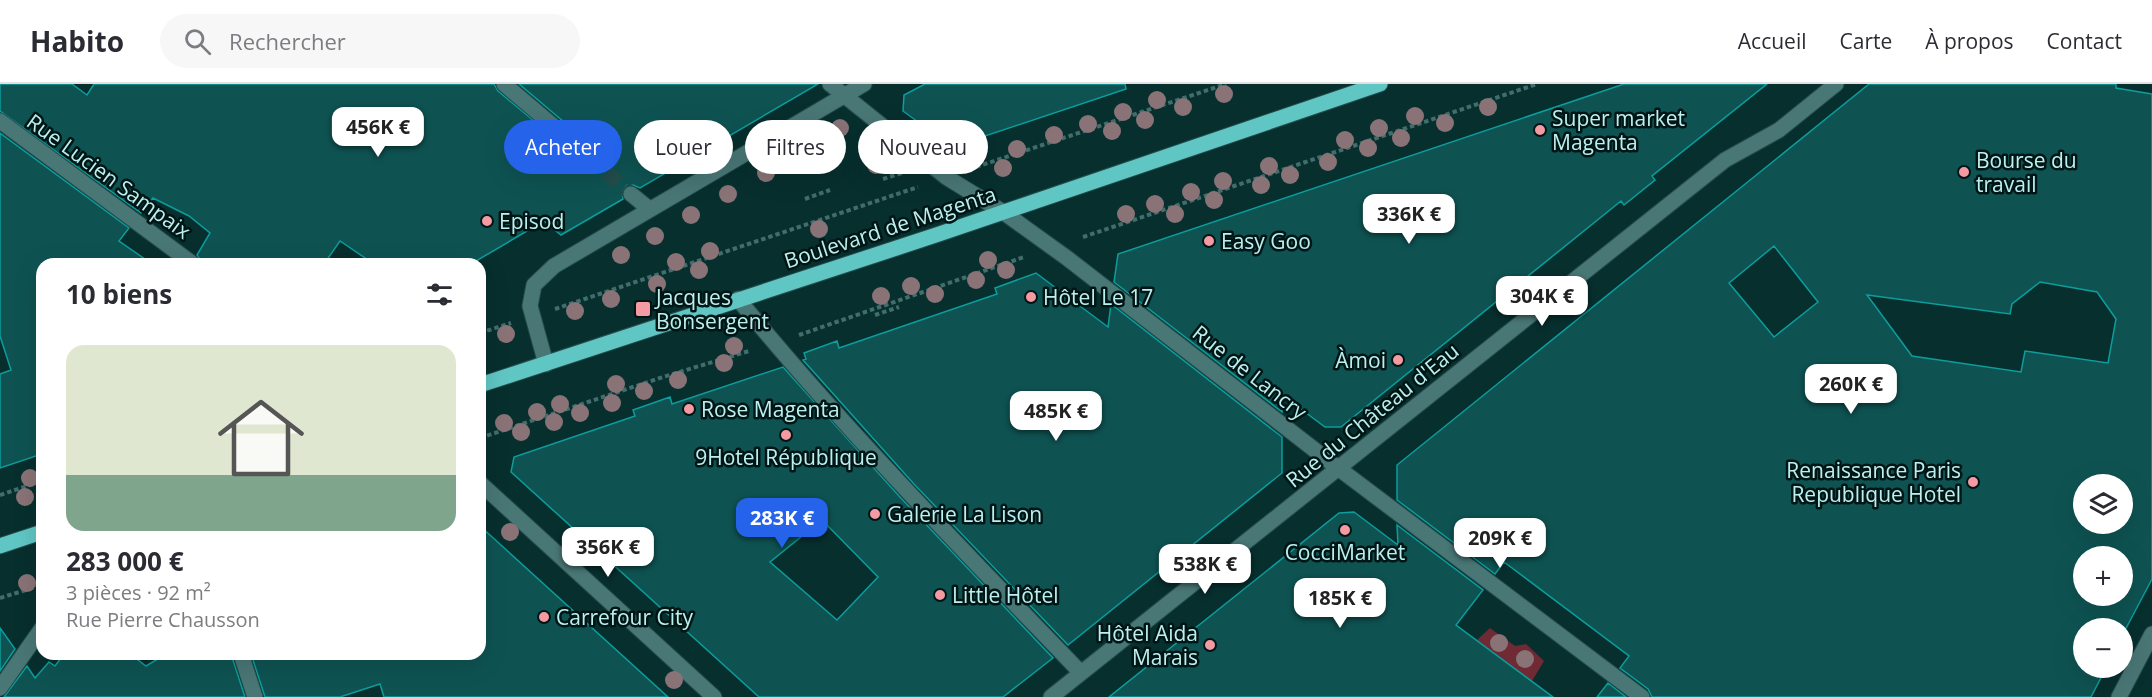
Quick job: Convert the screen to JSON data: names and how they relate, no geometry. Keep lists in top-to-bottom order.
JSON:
{
  "streets": {
    "main road": ["Boulevard de Magenta"],
    "street": ["Rue Lucien Sampaix", "Rue de Lancry", "Rue du Château d'Eau"]
  },
  "crossings": [
    ["Boulevard de Magenta", "Rue de Lancry"],
    ["Rue de Lancry", "Rue du Château d'Eau"]
  ],
  "places": {
    "other": [
      "Super market Magenta",
      "Bourse du travail",
      "Episod",
      "Easy Goo",
      "Hôtel Le 17",
      "Àmoi",
      "Rose Magenta",
      "9Hotel République",
      "Renaissance Paris Republique Hotel",
      "Galerie La Lison",
      "CocciMarket",
      "Little Hôtel",
      "Carrefour City",
      "Hôtel Aida Marais"
    ],
    "transit": ["Jacques Bonsergent"]
  },
  "page": {
    "header": "Habito",
    "search": "Rechercher",
    "nav": [
      "Accueil",
      "Carte",
      "À propos",
      "Contact"
    ],
    "price": [
      "456K €",
      "336K €",
      "304K €",
      "260K €",
      "485K €",
      "283K €",
      "209K €",
      "356K €",
      "538K €",
      "185K €"
    ],
    "chip": [
      "Acheter",
      "Louer",
      "Filtres",
      "Nouveau"
    ],
    "heading": "10 biens",
    "list": [
      {
        "name": "283 000 €",
        "note": "3 pièces · 92 m² · Rue Pierre Chausson"
      }
    ],
    "map_buttons": ["+", "−"]
  }
}
